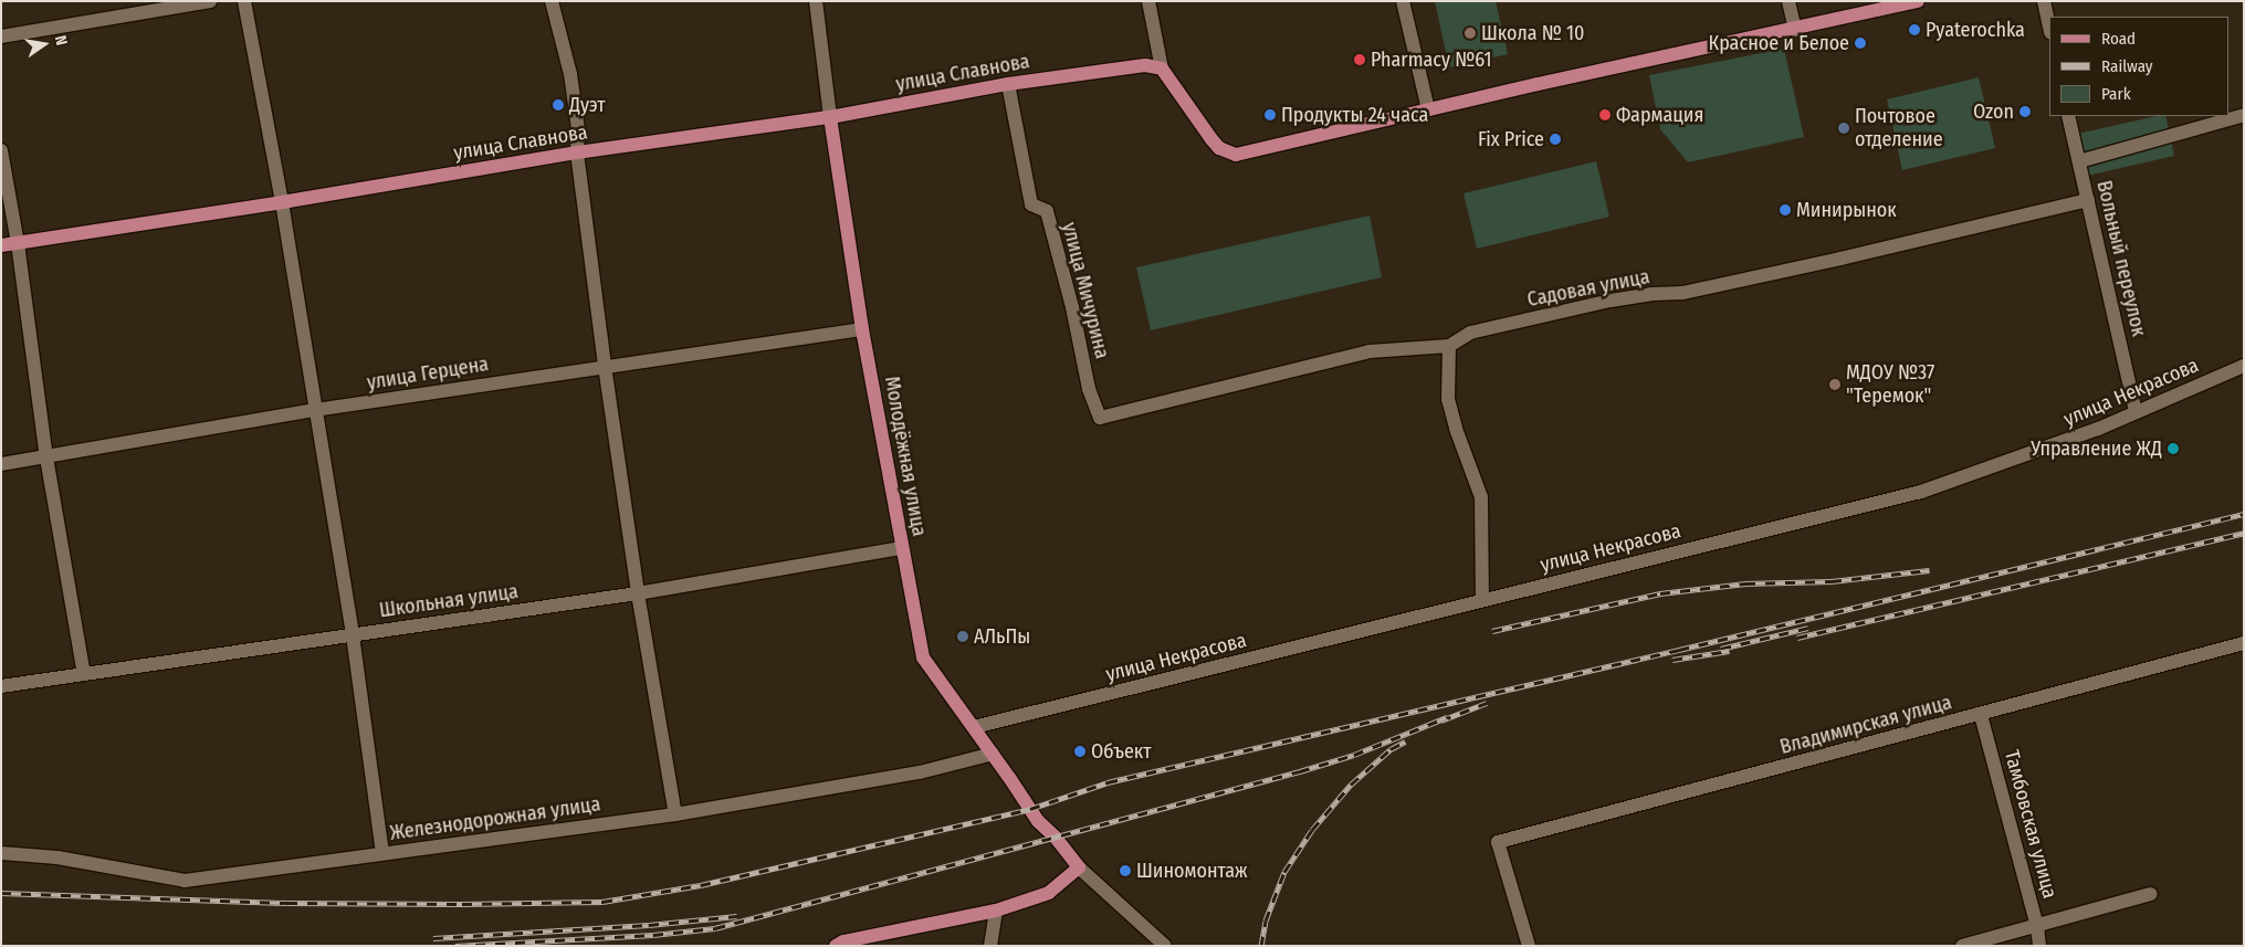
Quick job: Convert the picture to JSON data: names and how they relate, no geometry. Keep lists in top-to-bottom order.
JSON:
{
  "streets": {
    "main road": ["улица Славнова", "Молодёжная улица"],
    "street": [
      "Вольный переулок",
      "Садовая улица",
      "улица Мичурина",
      "улица Герцена",
      "улица Некрасова",
      "Школьная улица",
      "Владимирская улица",
      "Железнодорожная улица",
      "Тамбовская улица"
    ]
  },
  "crossings": [
    ["улица Славнова", "улица Мичурина"],
    ["улица Славнова", "Молодёжная улица"],
    ["Вольный переулок", "Садовая улица"],
    ["Вольный переулок", "улица Некрасова"],
    ["Садовая улица", "улица Мичурина"],
    ["улица Герцена", "Молодёжная улица"],
    ["улица Некрасова", "Молодёжная улица"],
    ["Молодёжная улица", "Школьная улица"],
    ["Молодёжная улица", "Железнодорожная улица"],
    ["Владимирская улица", "Тамбовская улица"]
  ],
  "places": [
    "Pyaterochka",
    "Школа № 10",
    "Красное и Белое",
    "Pharmacy №61",
    "Дуэт",
    "Ozon",
    "Продукты 24 часа",
    "Фармация",
    "Почтовое отделение",
    "Fix Price",
    "Минирынок",
    "МДОУ №37 \"Теремок\"",
    "Управление ЖД",
    "АЛьПы",
    "Объект",
    "Шиномонтаж"
  ],
  "legend": ["Road", "Railway", "Park"],
  "north": "right"
}
